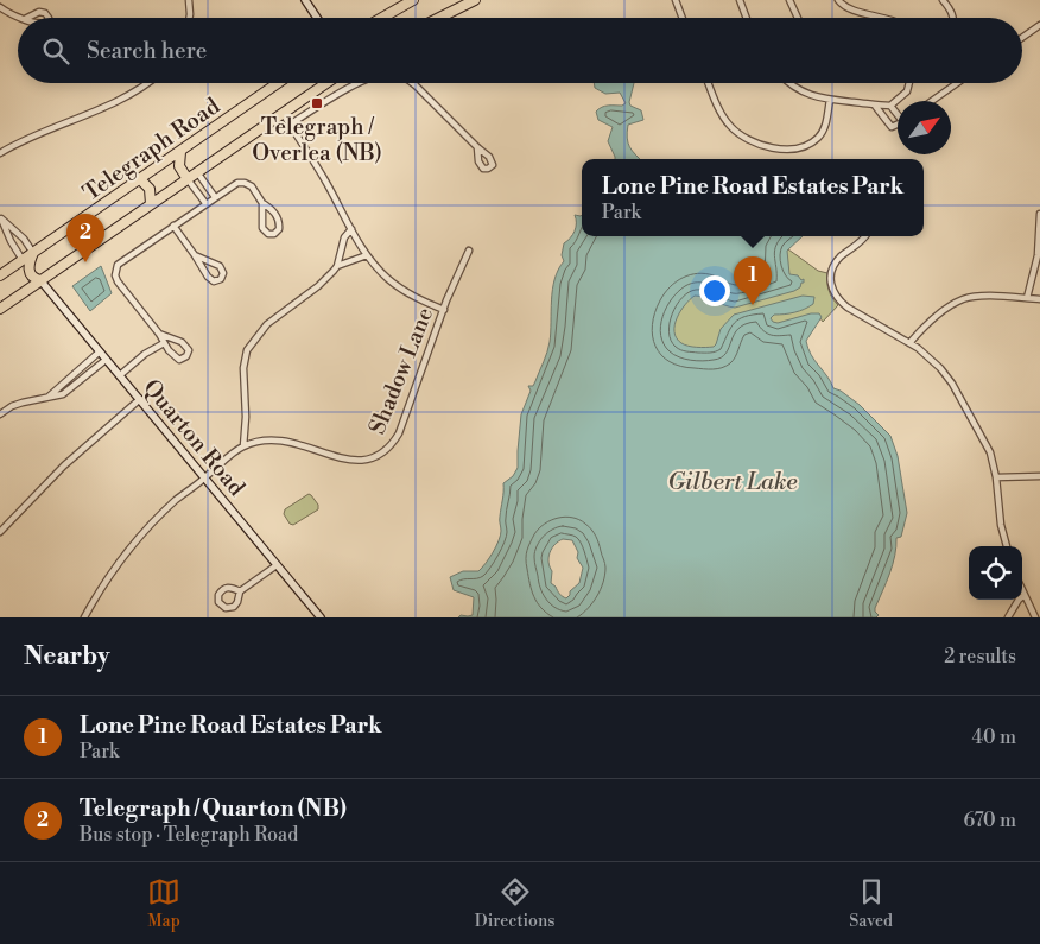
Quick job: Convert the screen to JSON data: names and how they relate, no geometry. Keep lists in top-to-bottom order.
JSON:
{
  "streets": {
    "highway": ["Telegraph Road"],
    "street": ["Shadow Lane", "Quarton Road"]
  },
  "crossings": [
    ["Telegraph Road", "Quarton Road"],
    ["Shadow Lane", "Quarton Road"]
  ],
  "water": ["Gilbert Lake"],
  "places": {
    "transit": ["Telegraph / Overlea (NB)"]
  },
  "north": "top right",
  "page": {
    "search": "Search here",
    "popup": ["Lone Pine Road Estates Park", "Park"],
    "pins": ["2", "1"],
    "heading": ["Nearby", "2 results"],
    "list": [
      {
        "mark": "1",
        "name": "Lone Pine Road Estates Park",
        "note": "Park",
        "value": "40 m"
      },
      {
        "mark": "2",
        "name": "Telegraph / Quarton (NB)",
        "note": "Bus stop · Telegraph Road",
        "value": "670 m"
      }
    ],
    "nav": ["Map", "Directions", "Saved"]
  }
}
